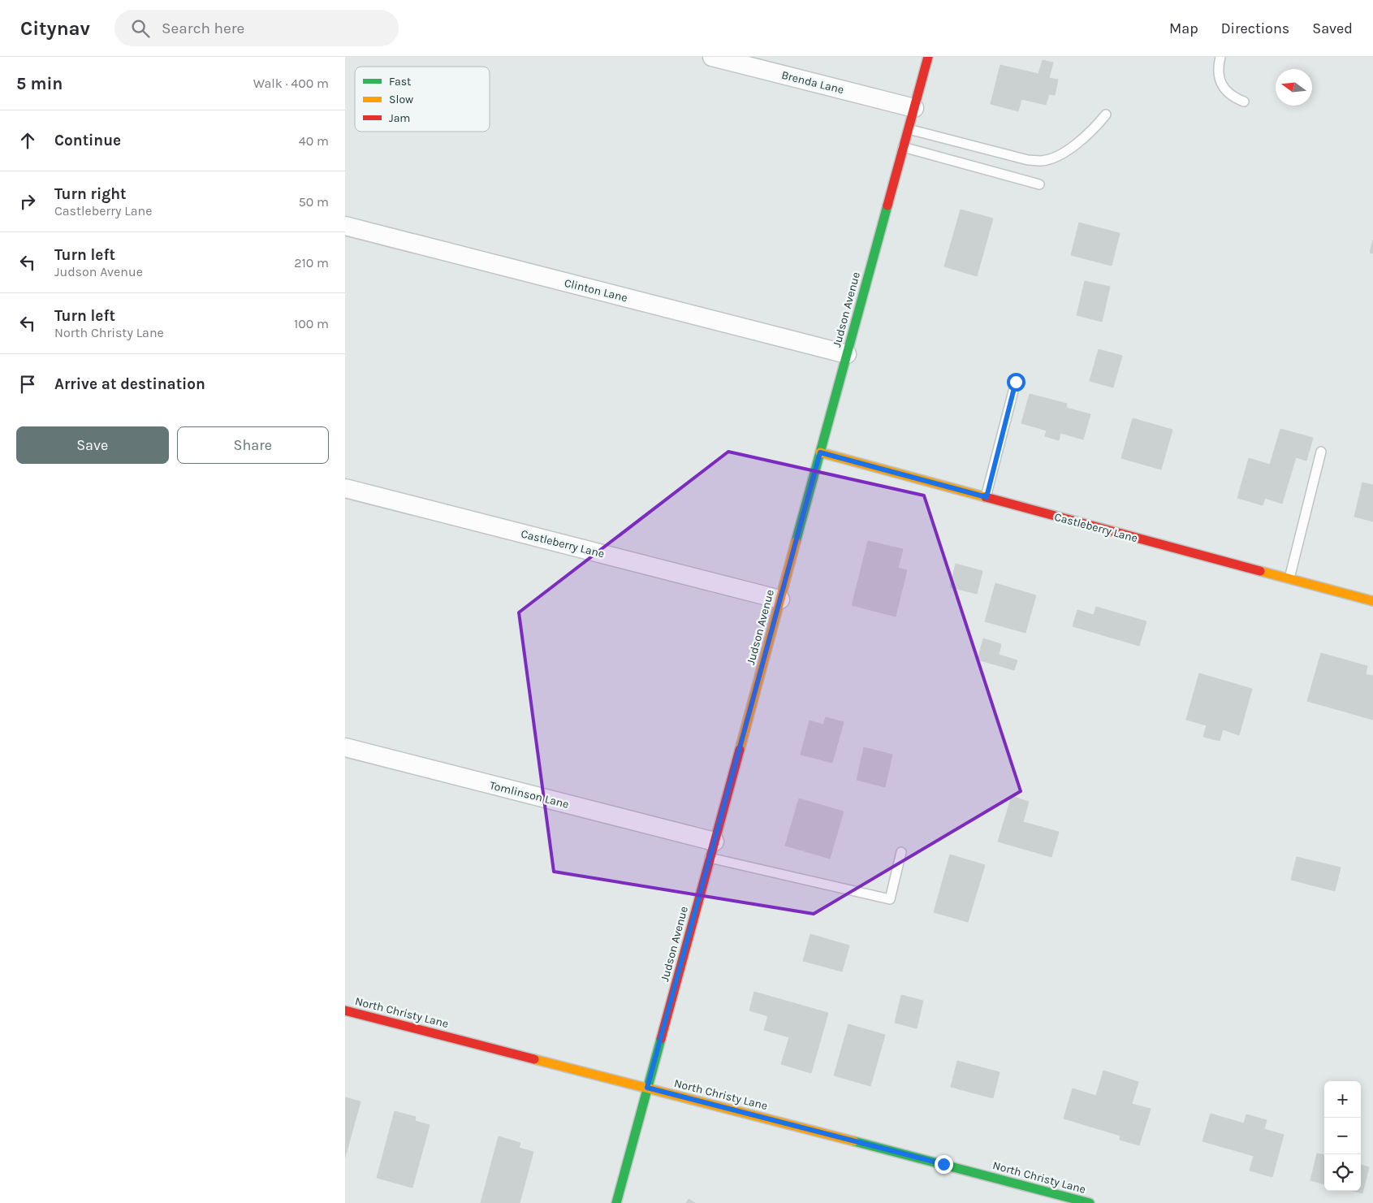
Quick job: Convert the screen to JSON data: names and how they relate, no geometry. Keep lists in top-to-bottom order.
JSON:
{
  "streets": {
    "street": [
      "Brenda Lane",
      "Clinton Lane",
      "Judson Avenue",
      "Castleberry Lane",
      "Tomlinson Lane",
      "North Christy Lane"
    ]
  },
  "crossings": [
    ["Brenda Lane", "Judson Avenue"],
    ["Clinton Lane", "Judson Avenue"],
    ["Judson Avenue", "Castleberry Lane"],
    ["Judson Avenue", "Tomlinson Lane"],
    ["Judson Avenue", "North Christy Lane"]
  ],
  "legend": ["Fast", "Slow", "Jam"],
  "north": "left",
  "page": {
    "header": "Citynav",
    "search": "Search here",
    "nav": ["Map", "Directions", "Saved"],
    "heading": ["5 min", "Walk · 400 m"],
    "list": [
      ["Continue", "40 m"],
      ["Turn right", "Castleberry Lane", "50 m"],
      ["Turn left", "Judson Avenue", "210 m"],
      ["Turn left", "North Christy Lane", "100 m"],
      "Arrive at destination"
    ],
    "buttons": ["Save", "Share"],
    "map_buttons": ["+", "−"]
  }
}
